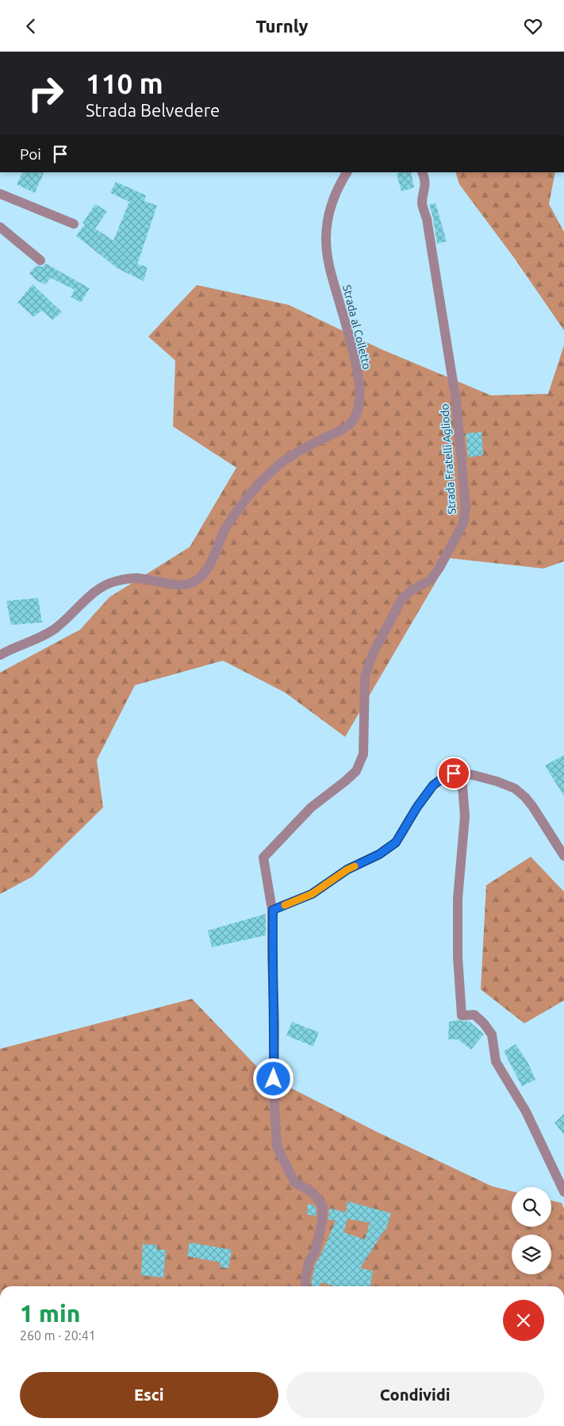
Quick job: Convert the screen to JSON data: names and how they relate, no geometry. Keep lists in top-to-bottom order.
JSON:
{
  "streets": {
    "street": ["Strada al Colletto", "Strada Fratelli Agliodo"]
  },
  "page": {
    "header": "Turnly",
    "turn": ["110 m", "Strada Belvedere"],
    "then": "Poi",
    "heading": ["1 min", "260 m · 20:41"],
    "buttons": ["Esci", "Condividi"]
  }
}
